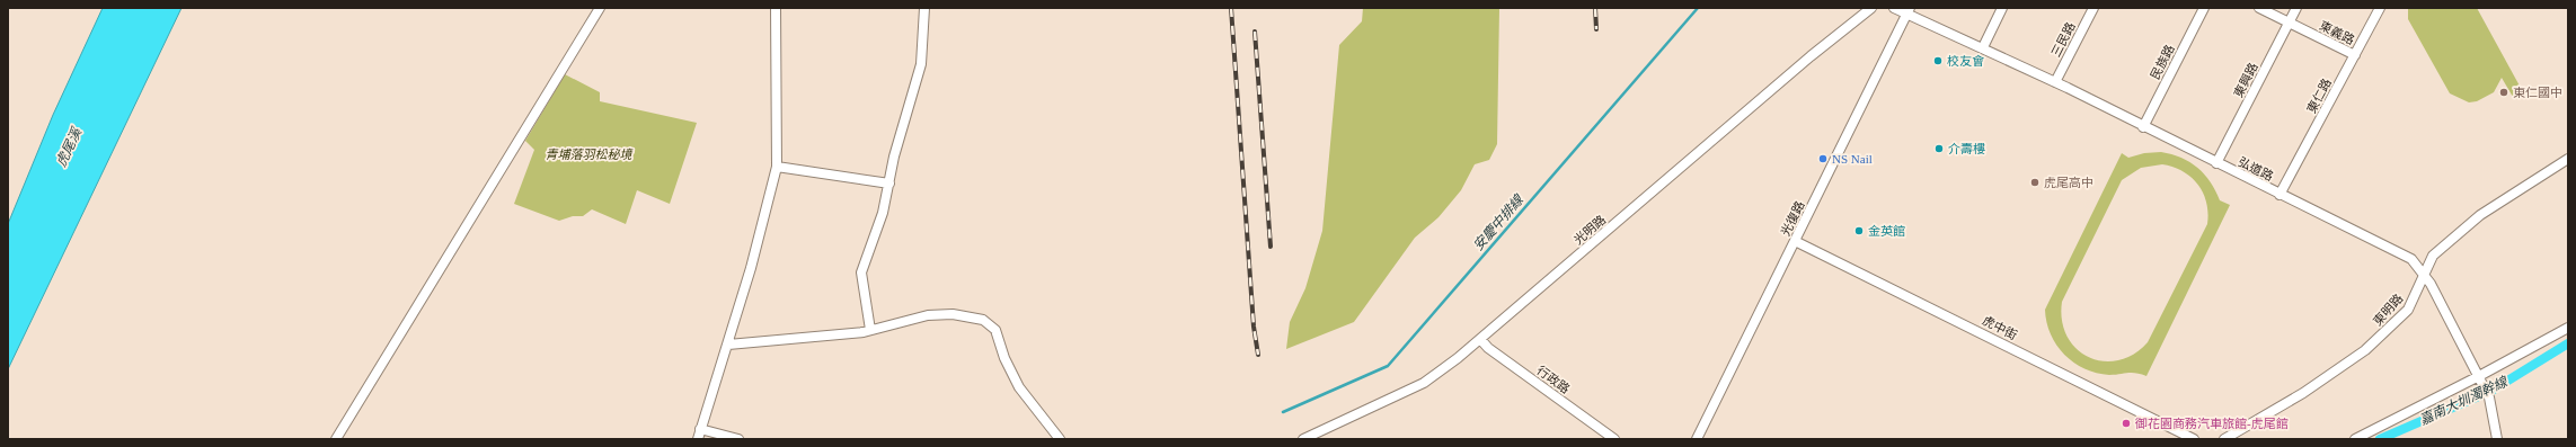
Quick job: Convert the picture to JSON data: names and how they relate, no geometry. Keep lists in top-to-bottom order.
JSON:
{
  "streets": {
    "street": [
      "東義路",
      "三民路",
      "民族路",
      "東興路",
      "東仁路",
      "弘道路",
      "光復路",
      "光明路",
      "東明路",
      "虎中街",
      "行政路"
    ]
  },
  "crossings": [
    ["東義路", "東興路"],
    ["東義路", "東仁路"],
    ["三民路", "弘道路"],
    ["民族路", "弘道路"],
    ["東興路", "弘道路"],
    ["東仁路", "弘道路"],
    ["弘道路", "光復路"],
    ["弘道路", "東明路"],
    ["光復路", "虎中街"],
    ["光明路", "行政路"]
  ],
  "water": ["虎尾溪", "安慶中排線", "嘉南大圳濁幹線"],
  "parks": ["青埔落羽松秘境"],
  "places": [
    "校友會",
    "東仁國中",
    "介壽樓",
    "NS Nail",
    "虎尾高中",
    "金英館",
    "御花園商務汽車旅館-虎尾館"
  ]
}
